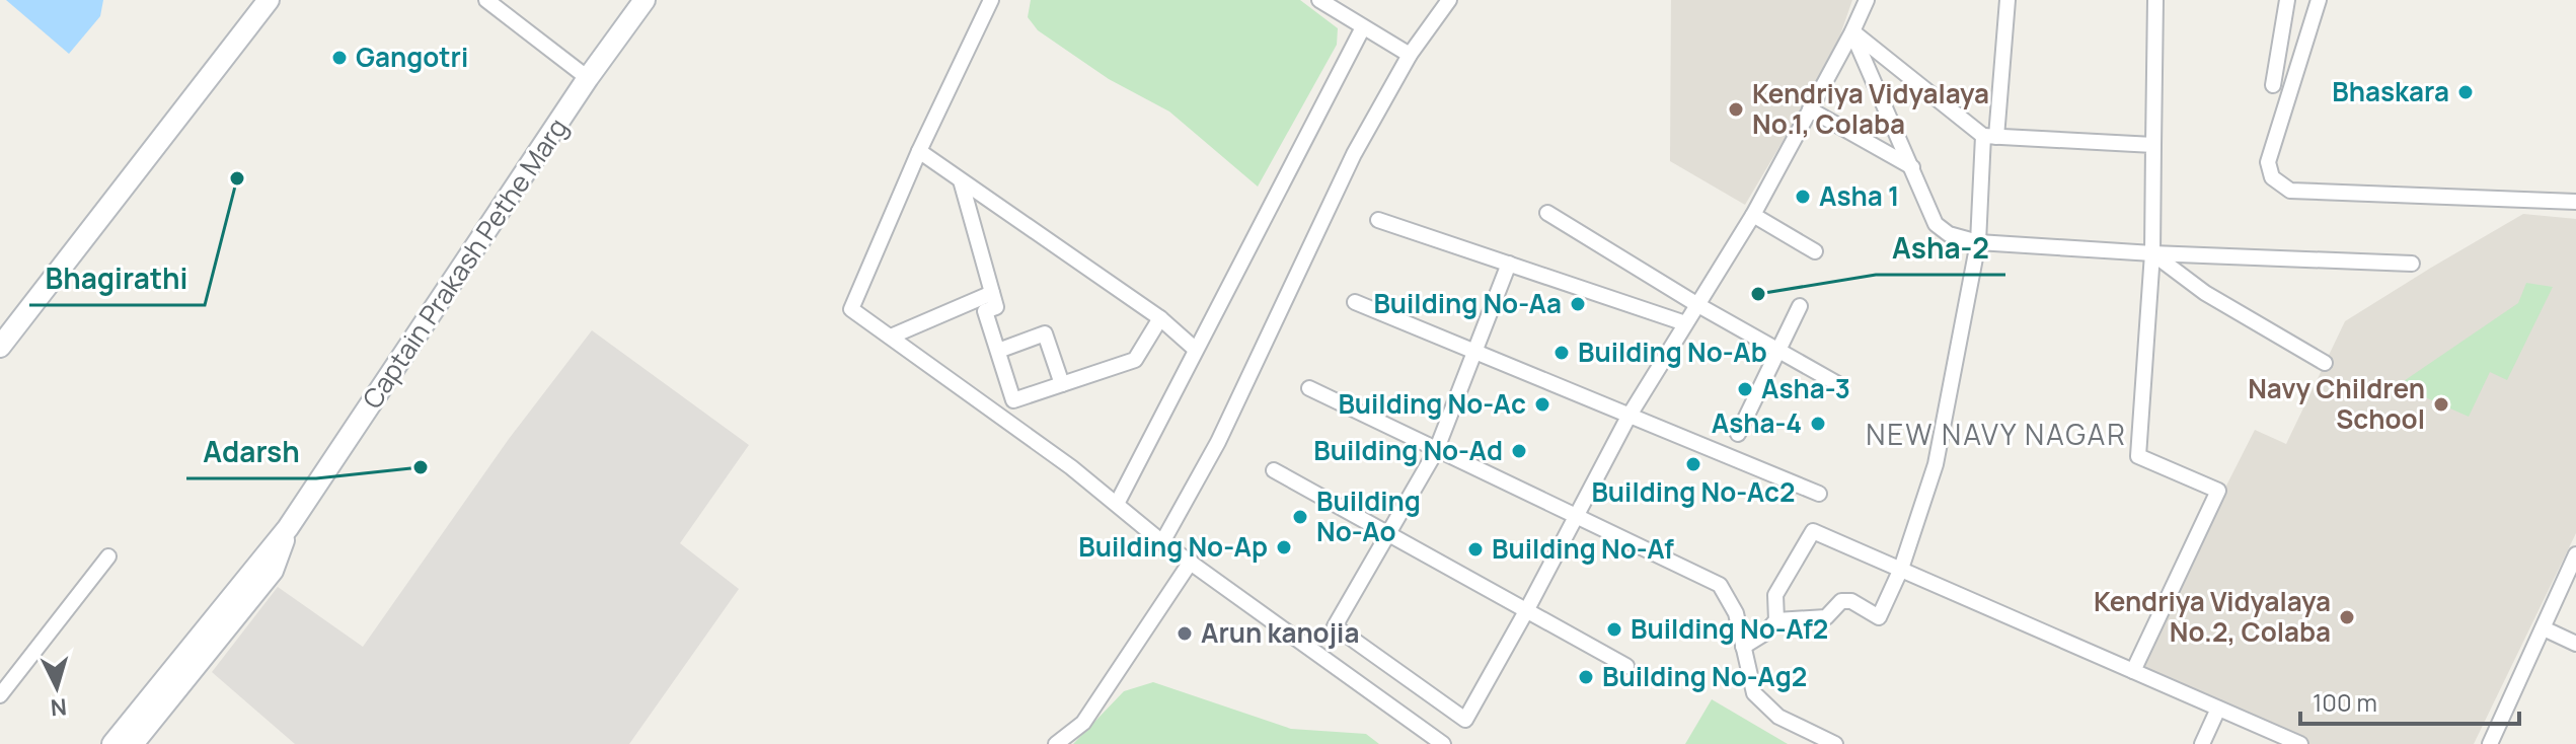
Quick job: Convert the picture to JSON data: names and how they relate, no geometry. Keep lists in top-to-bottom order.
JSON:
{
  "streets": {
    "main road": ["Captain Prakash Pethe Marg"]
  },
  "districts": ["NEW NAVY NAGAR"],
  "places": [
    "Gangotri",
    "Bhaskara",
    "Kendriya Vidyalaya No.1, Colaba",
    "Bhagirathi",
    "Asha 1",
    "Asha-2",
    "Building No-Aa",
    "Building No-Ab",
    "Asha-3",
    "Building No-Ac",
    "Navy Children School",
    "Asha-4",
    "Building No-Ad",
    "Building No-Ac2",
    "Adarsh",
    "Building No-Ao",
    "Building No-Ap",
    "Building No-Af",
    "Kendriya Vidyalaya No.2, Colaba",
    "Building No-Af2",
    "Arun kanojia",
    "Building No-Ag2"
  ],
  "scale_bar": "100 m",
  "north": "bottom"
}
